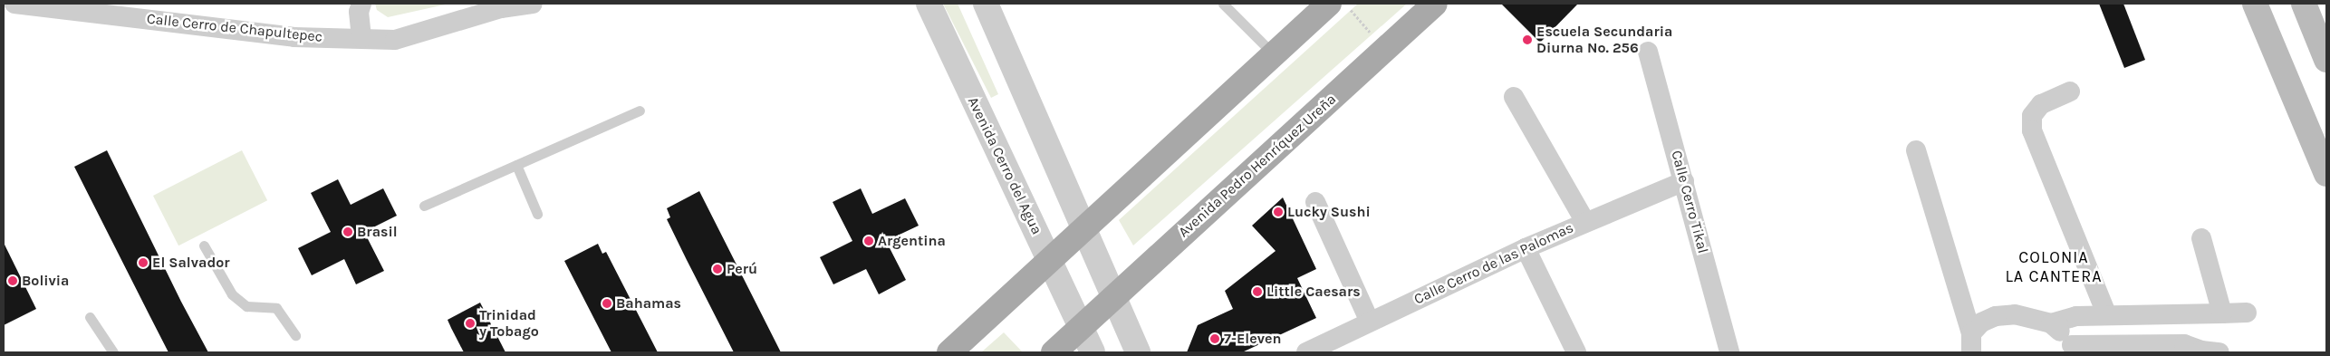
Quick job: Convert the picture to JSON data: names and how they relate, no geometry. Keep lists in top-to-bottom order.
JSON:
{
  "streets": {
    "main road": ["Avenida Pedro Henríquez Ureña"],
    "street": [
      "Calle Cerro de Chapultepec",
      "Avenida Cerro del Agua",
      "Calle Cerro Tikal",
      "Calle Cerro de las Palomas"
    ]
  },
  "crossings": [
    ["Avenida Cerro del Agua", "Avenida Pedro Henríquez Ureña"],
    ["Calle Cerro Tikal", "Calle Cerro de las Palomas"]
  ],
  "districts": ["COLONIA LA CANTERA"],
  "places": [
    "Escuela Secundaria Diurna No. 256",
    "Lucky Sushi",
    "Brasil",
    "Argentina",
    "El Salvador",
    "Perú",
    "Bolivia",
    "Little Caesars",
    "Bahamas",
    "Trinidad y Tobago",
    "7-Eleven"
  ]
}
